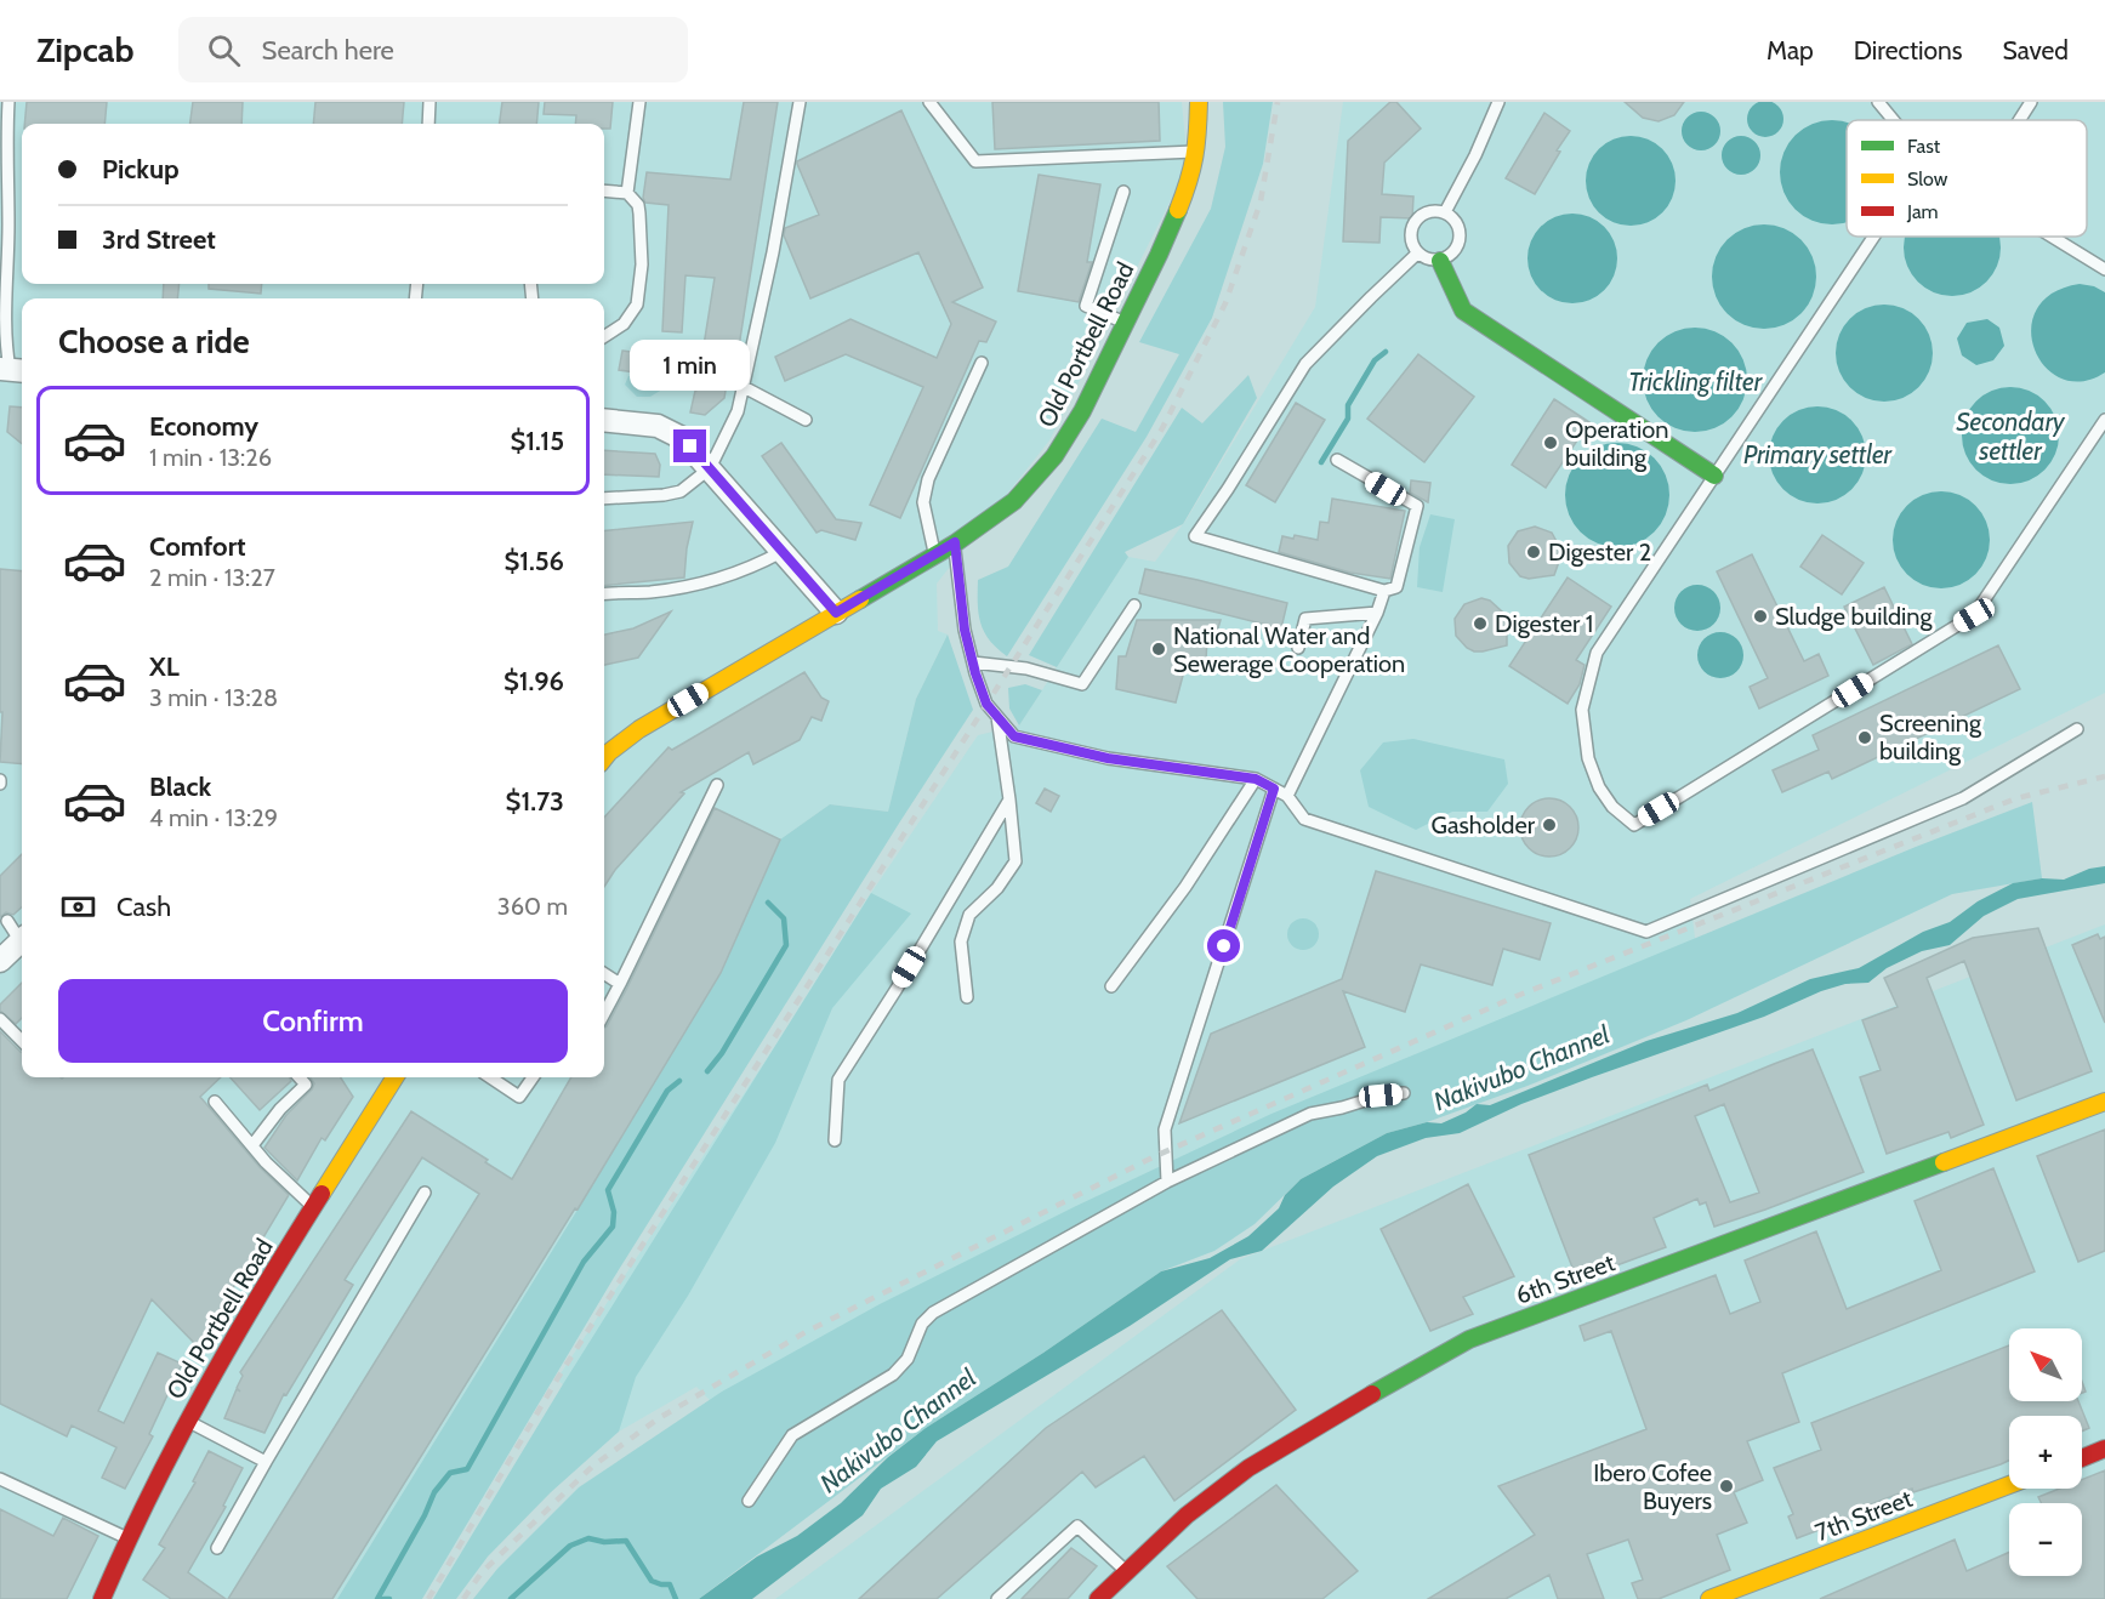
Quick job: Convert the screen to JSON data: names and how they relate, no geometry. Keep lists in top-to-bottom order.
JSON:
{
  "streets": {
    "street": ["Old Portbell Road", "6th Street", "7th Street"]
  },
  "water": [
    "Trickling filter",
    "Secondary settler",
    "Primary settler",
    "Nakivubo Channel"
  ],
  "places": [
    "Operation building",
    "Digester 2",
    "Sludge building",
    "Digester 1",
    "National Water and Sewerage Cooperation",
    "Screening building",
    "Gasholder",
    "Ibero Cofee Buyers"
  ],
  "legend": ["Fast", "Slow", "Jam"],
  "north": "top left",
  "page": {
    "header": "Zipcab",
    "search": "Search here",
    "nav": ["Map", "Directions", "Saved"],
    "banner": ["Pickup", "3rd Street"],
    "heading": "Choose a ride",
    "bubble": "1 min",
    "list": [
      {
        "name": "Economy",
        "note": "1 min · 13:26",
        "value": "$1.15"
      },
      {
        "name": "Comfort",
        "note": "2 min · 13:27",
        "value": "$1.56"
      },
      {
        "name": "XL",
        "note": "3 min · 13:28",
        "value": "$1.96"
      },
      {
        "name": "Black",
        "note": "4 min · 13:29",
        "value": "$1.73"
      }
    ],
    "pay": ["Cash", "360 m"],
    "buttons": "Confirm",
    "map_buttons": ["+", "−"]
  }
}
